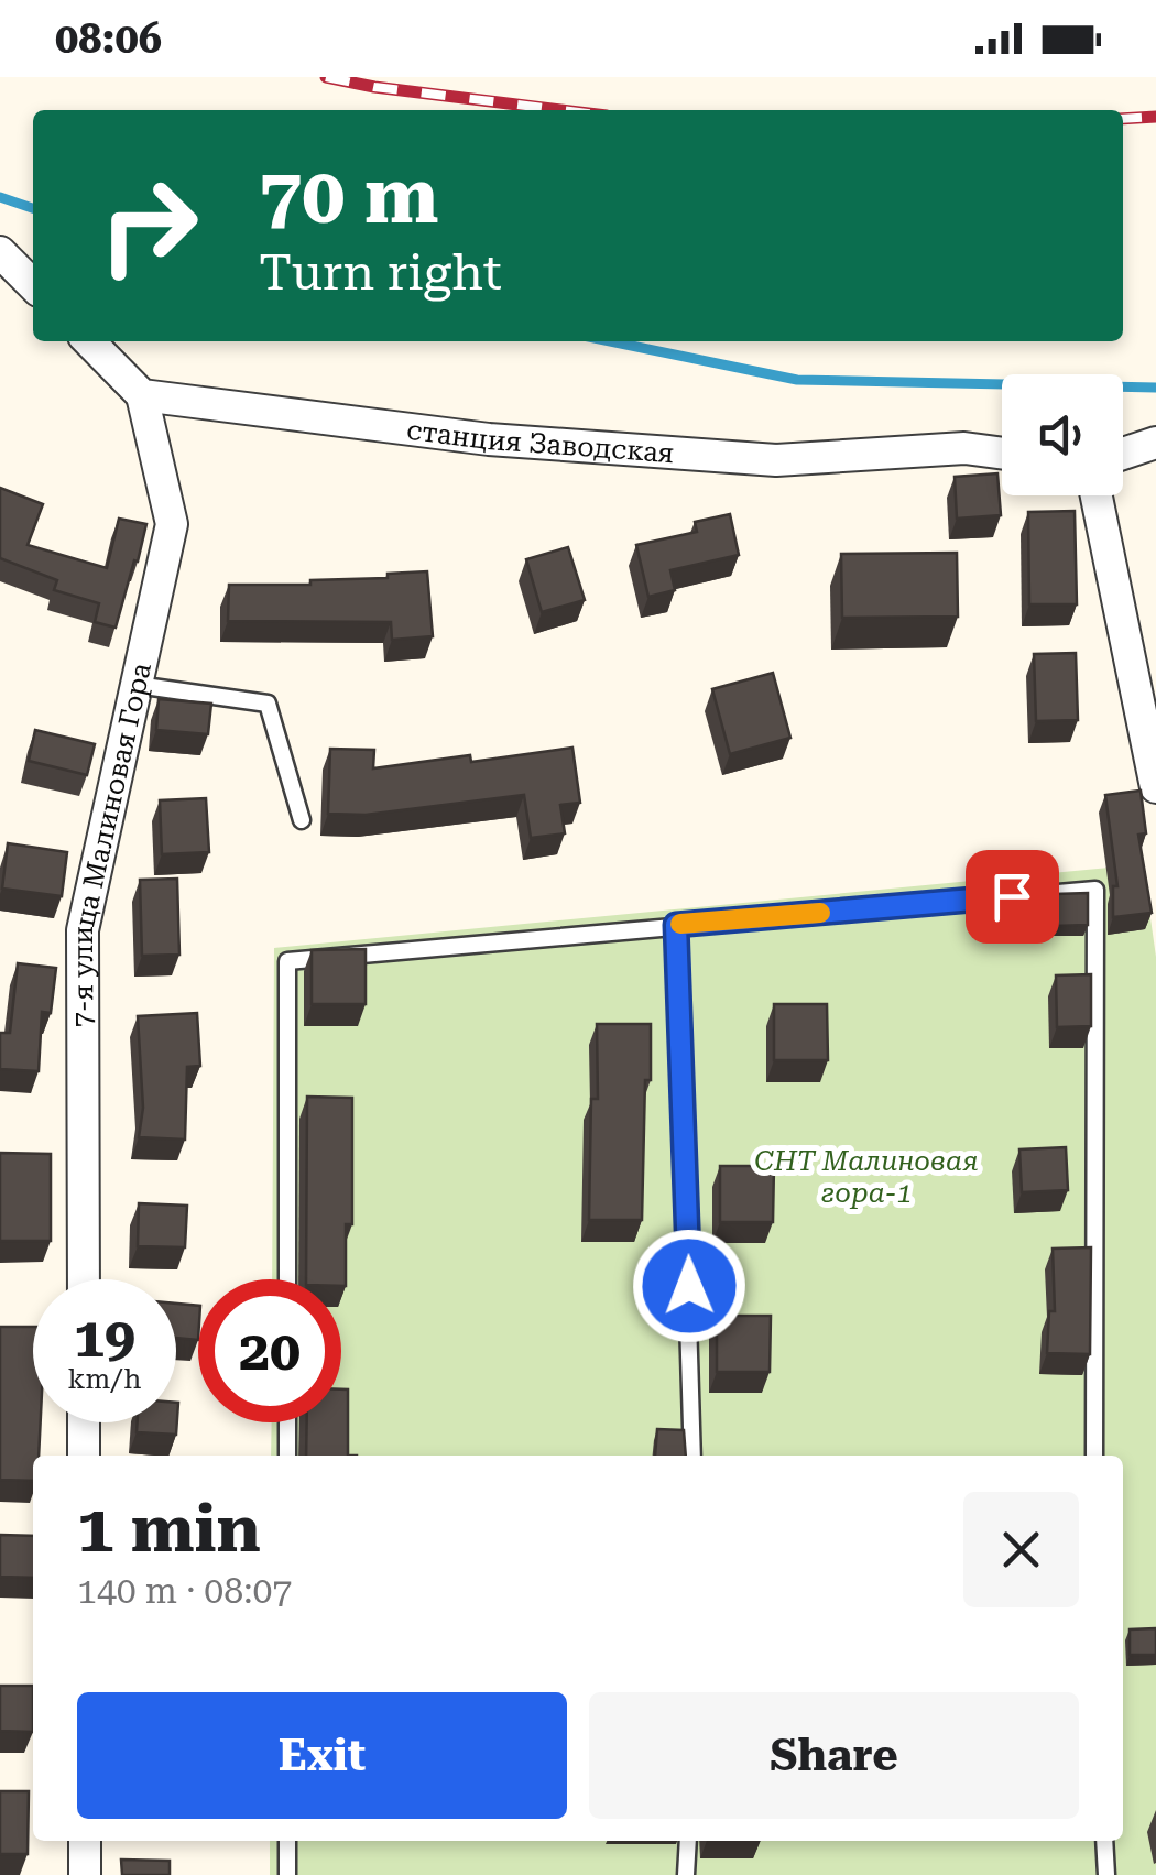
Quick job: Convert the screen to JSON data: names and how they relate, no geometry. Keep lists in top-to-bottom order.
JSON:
{
  "streets": {
    "street": ["станция Заводская", "7-я улица Малиновая Гора"]
  },
  "crossings": [
    ["станция Заводская", "7-я улица Малиновая Гора"]
  ],
  "parks": ["СНТ Малиновая гора-1"],
  "page": {
    "status": "08:06",
    "turn": ["70 m", "Turn right"],
    "speed": "19 km/h",
    "limit": "20",
    "heading": ["1 min", "140 m · 08:07"],
    "buttons": ["Exit", "Share"]
  }
}
